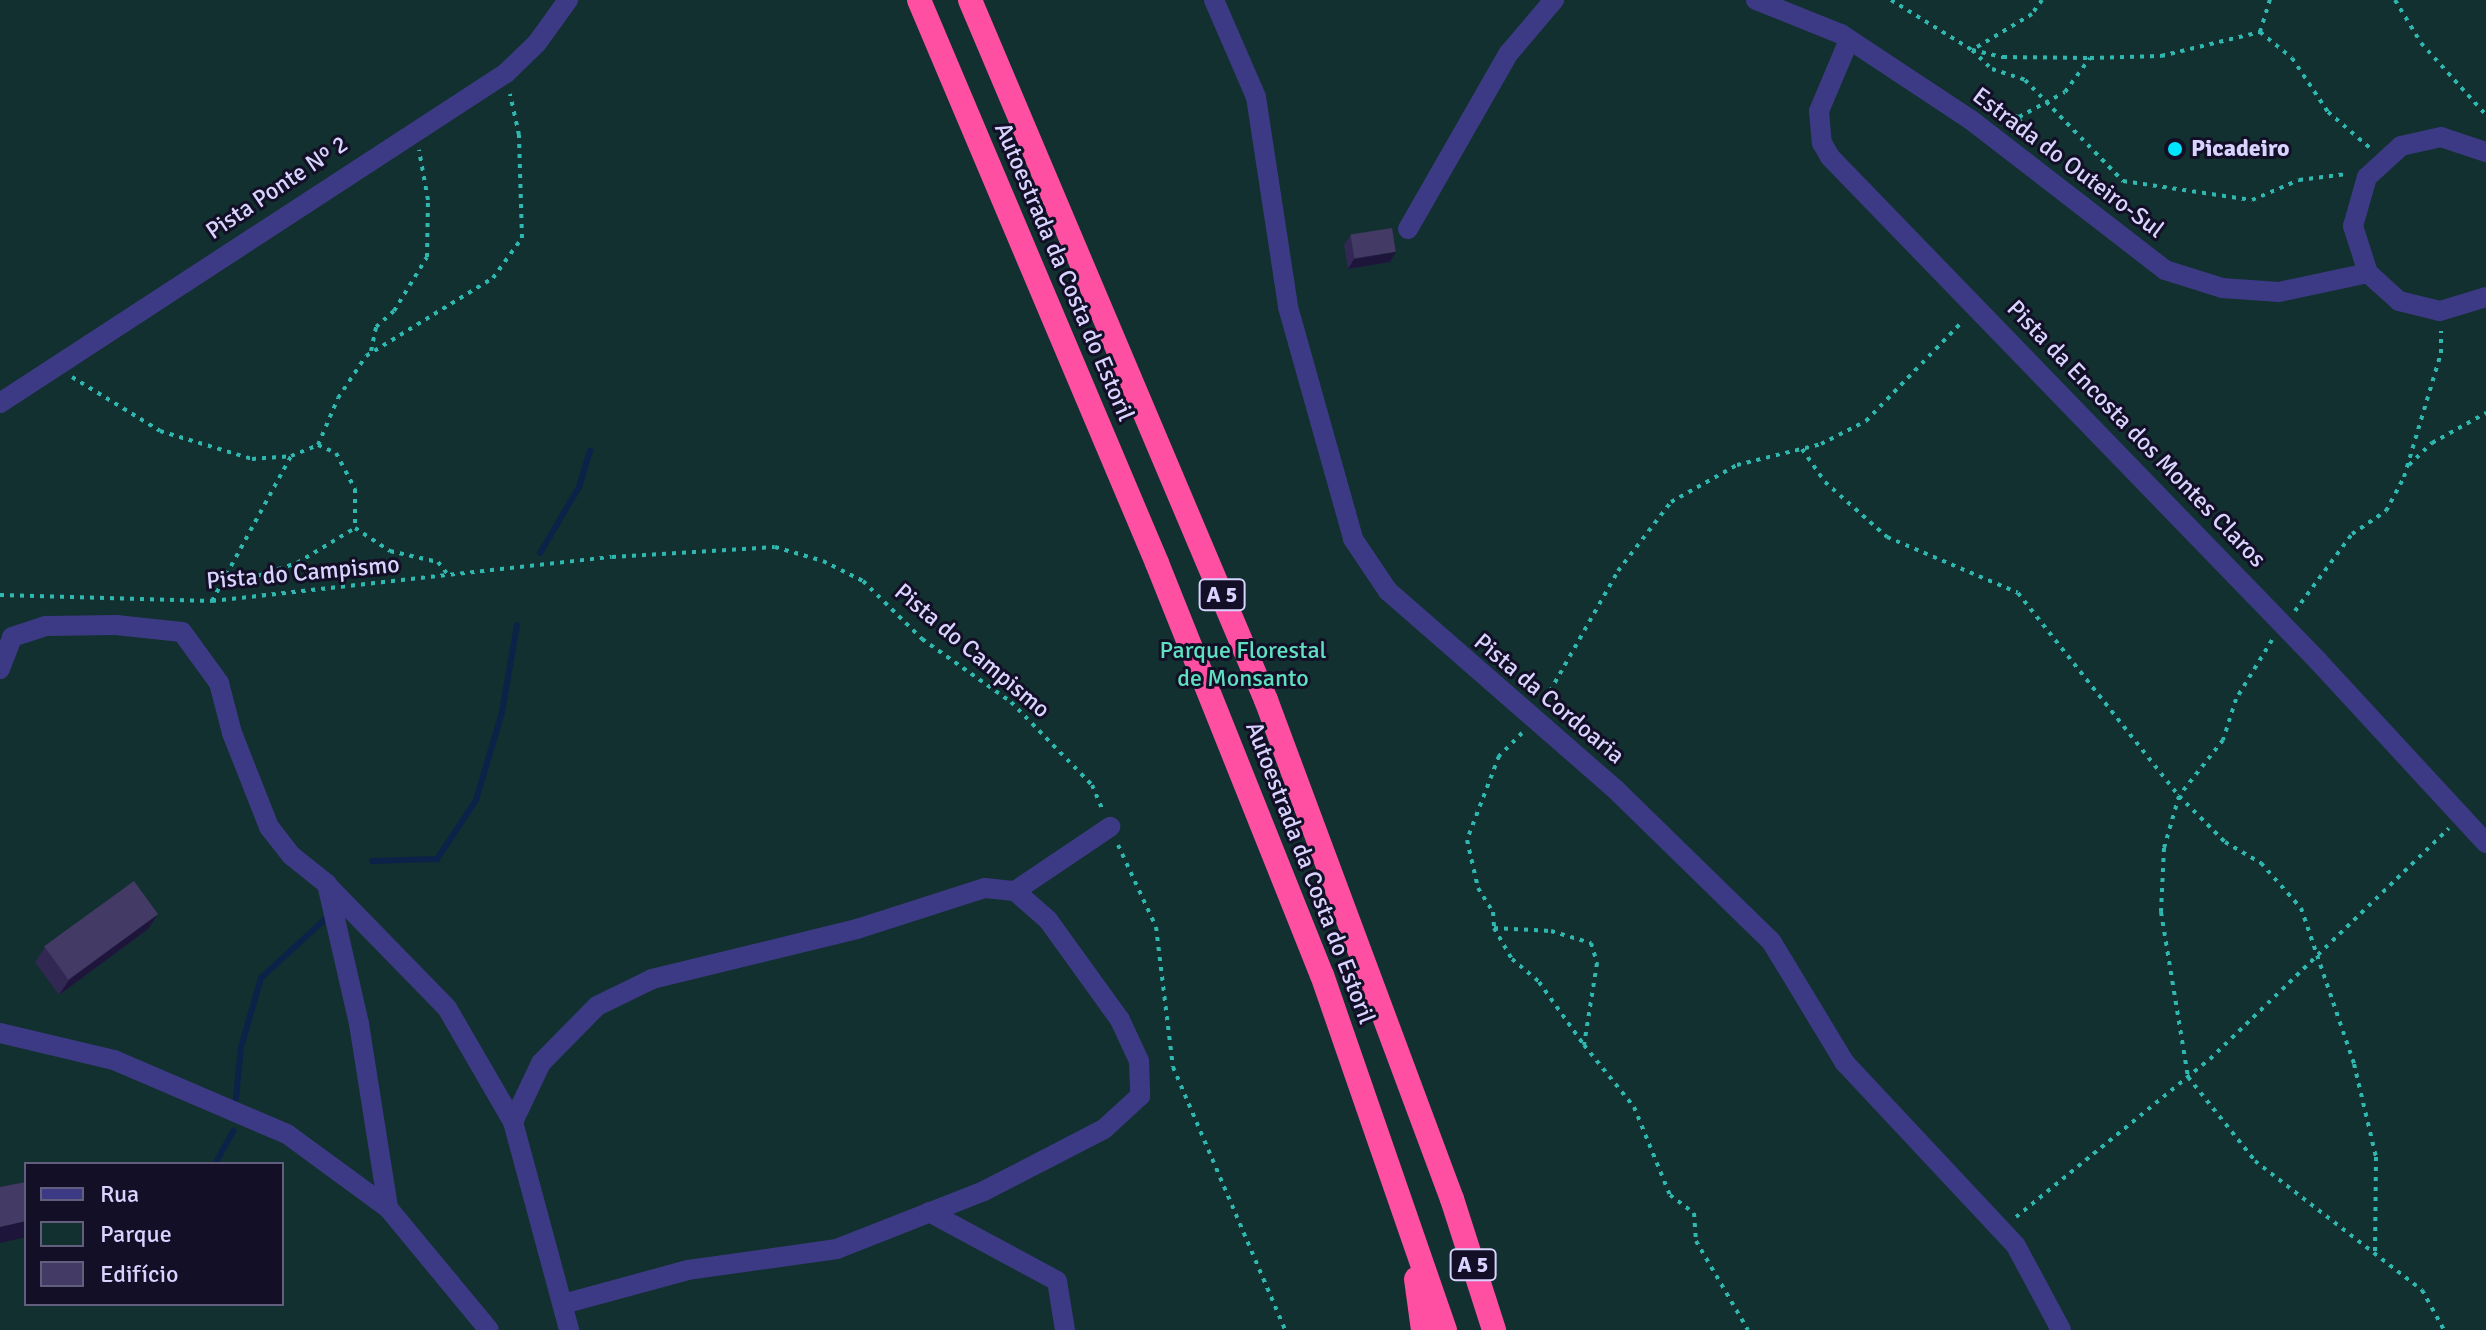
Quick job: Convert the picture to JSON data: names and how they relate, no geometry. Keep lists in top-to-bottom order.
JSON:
{
  "streets": {
    "highway": ["Autoestrada da Costa do Estoril", "A 5"],
    "street": [
      "Estrada do Outeiro-Sul",
      "Pista Ponte Nº 2",
      "Pista da Encosta dos Montes Claros",
      "Pista da Cordoaria"
    ],
    "path": ["Pista do Campismo"]
  },
  "crossings": [
    ["Estrada do Outeiro-Sul", "Pista da Encosta dos Montes Claros"]
  ],
  "parks": ["Parque Florestal de Monsanto"],
  "places": ["Picadeiro"],
  "legend": ["Rua", "Parque", "Edifício"]
}
